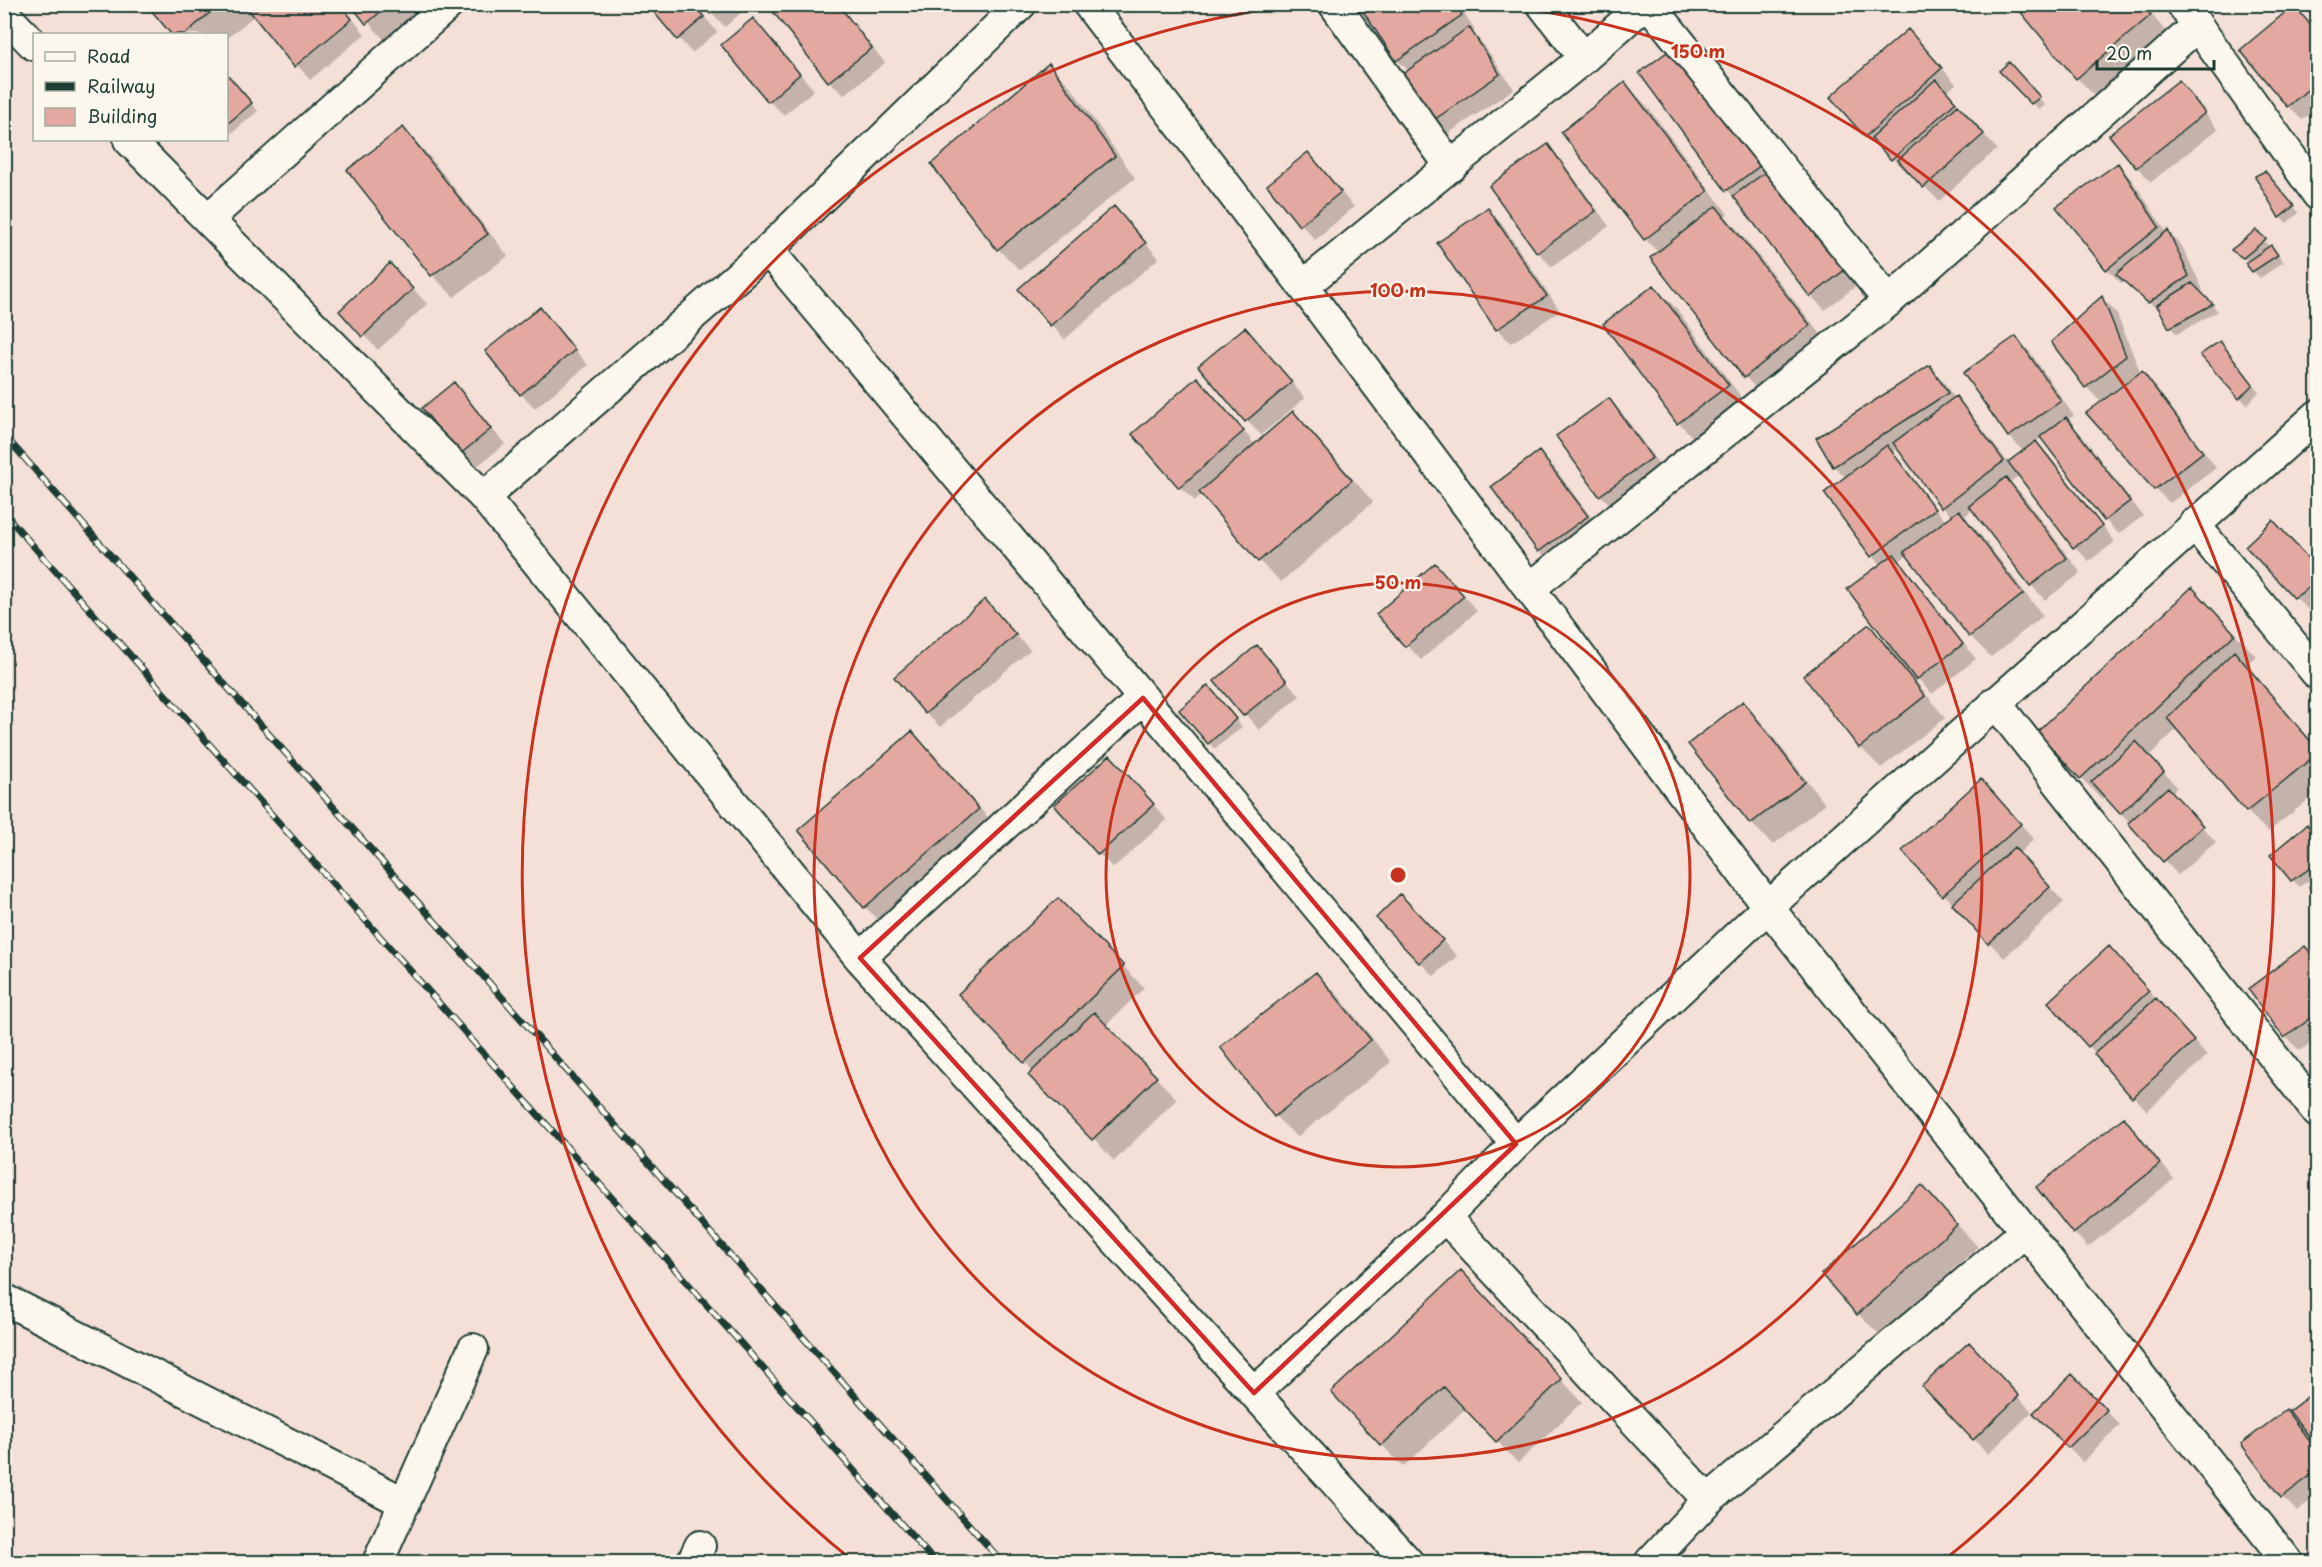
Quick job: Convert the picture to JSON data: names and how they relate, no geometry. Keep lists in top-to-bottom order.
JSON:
{
  "legend": ["Road", "Railway", "Building"],
  "scale_bar": "20 m",
  "rings": ["150 m", "100 m", "50 m"]
}
